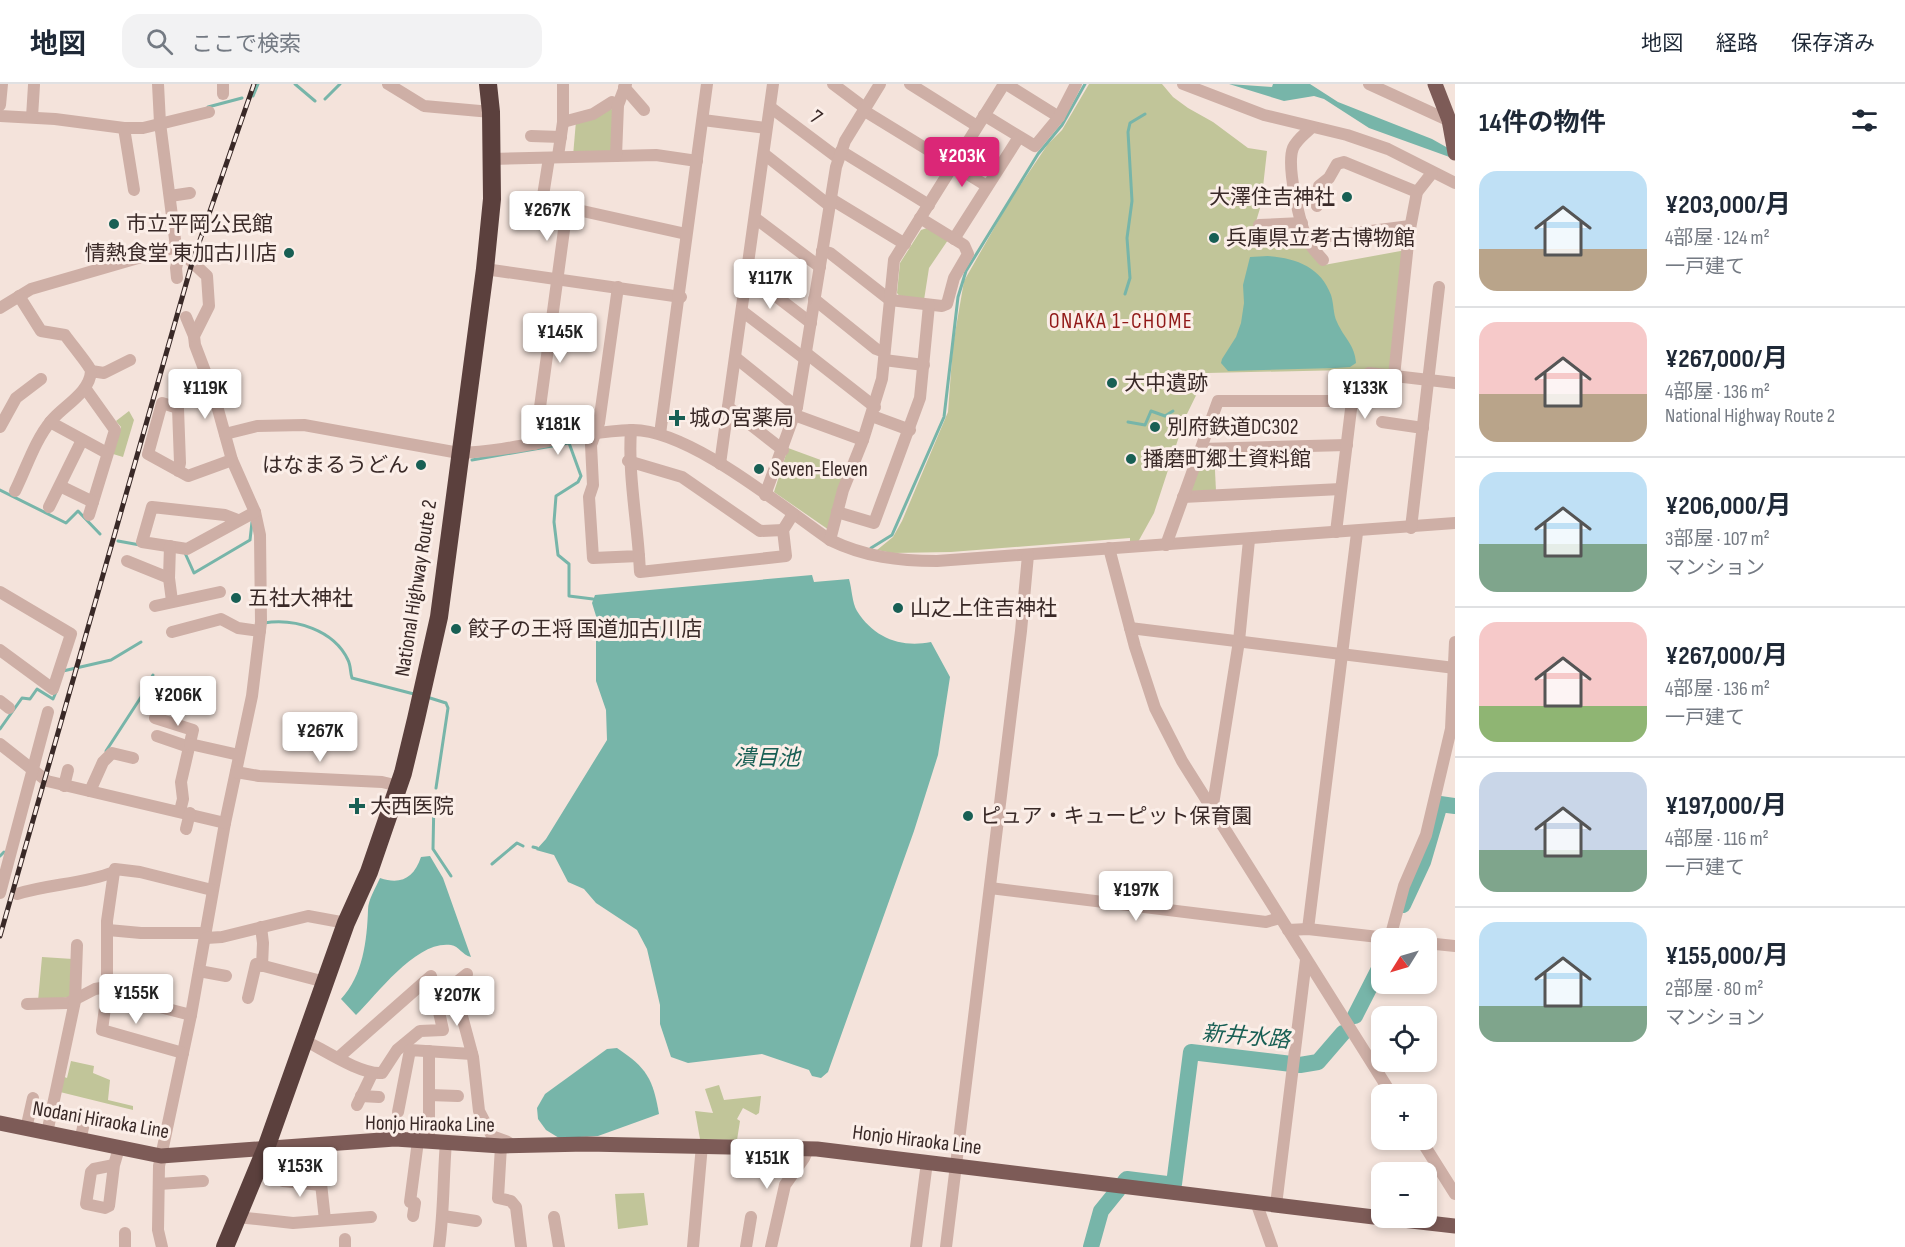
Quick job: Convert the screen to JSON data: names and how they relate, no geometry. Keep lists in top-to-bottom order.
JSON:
{
  "streets": {
    "highway": ["National Highway Route 2"],
    "main road": ["Nodani Hiraoka Line", "Honjo Hiraoka Line"],
    "street": ["7"]
  },
  "crossings": [
    ["National Highway Route 2", "Nodani Hiraoka Line"],
    ["National Highway Route 2", "Honjo Hiraoka Line"],
    ["Nodani Hiraoka Line", "Honjo Hiraoka Line"]
  ],
  "districts": ["ONAKA 1-CHOME"],
  "water": ["潰目池", "新井水路"],
  "places": {
    "other": [
      "大澤住吉神社",
      "市立平岡公民館",
      "兵庫県立考古博物館",
      "情熱食堂 東加古川店",
      "大中遺跡",
      "別府鉄道DC302",
      "播磨町郷土資料館",
      "はなまるうどん",
      "Seven-Eleven",
      "五社大神社",
      "山之上住吉神社",
      "餃子の王将 国道加古川店",
      "ピュア・キューピット保育園"
    ],
    "health": ["城の宮薬局", "大西医院"]
  },
  "north": "bottom left",
  "page": {
    "header": "地図",
    "search": "ここで検索",
    "nav": ["地図", "経路", "保存済み"],
    "heading": "14件の物件",
    "price": [
      "¥203K",
      "¥267K",
      "¥117K",
      "¥145K",
      "¥119K",
      "¥133K",
      "¥181K",
      "¥206K",
      "¥267K",
      "¥197K",
      "¥155K",
      "¥207K",
      "¥151K",
      "¥153K"
    ],
    "list": [
      {
        "name": "¥203,000/月",
        "note": "4部屋 · 124 m² · 一戸建て"
      },
      {
        "name": "¥267,000/月",
        "note": "4部屋 · 136 m² · National Highway Route 2"
      },
      {
        "name": "¥206,000/月",
        "note": "3部屋 · 107 m² · マンション"
      },
      {
        "name": "¥267,000/月",
        "note": "4部屋 · 136 m² · 一戸建て"
      },
      {
        "name": "¥197,000/月",
        "note": "4部屋 · 116 m² · 一戸建て"
      },
      {
        "name": "¥155,000/月",
        "note": "2部屋 · 80 m² · マンション"
      }
    ],
    "map_buttons": ["+", "−"]
  }
}
